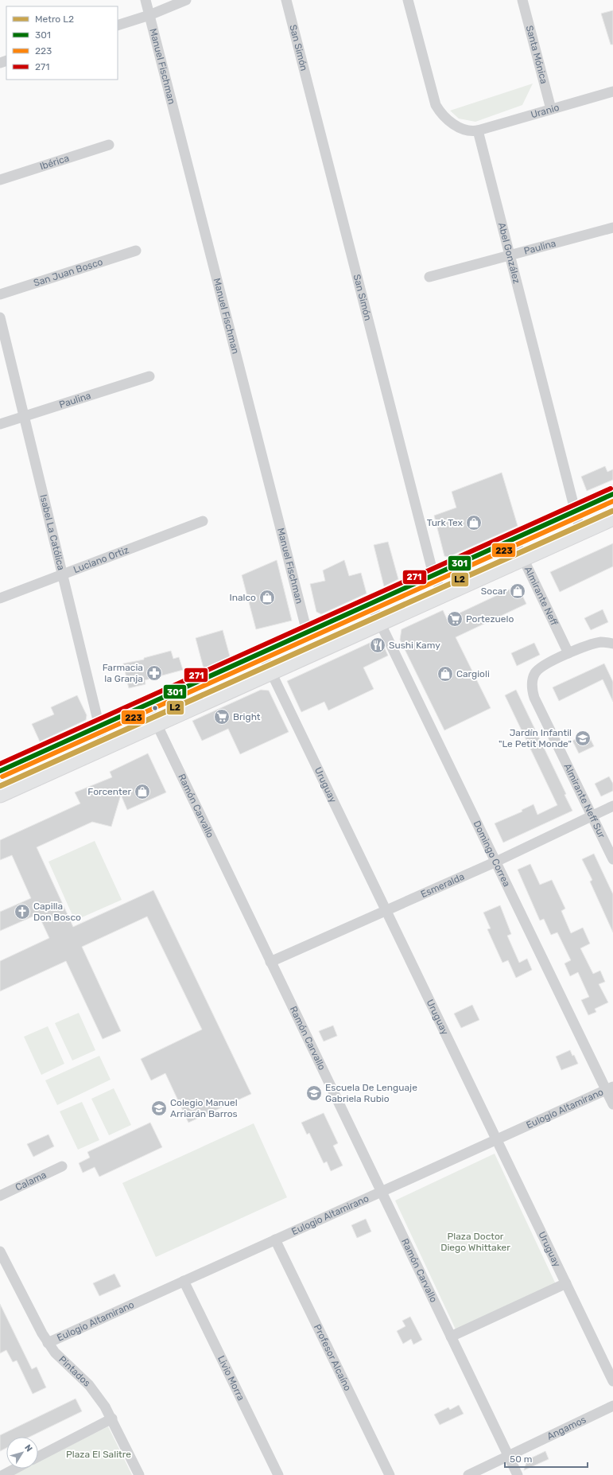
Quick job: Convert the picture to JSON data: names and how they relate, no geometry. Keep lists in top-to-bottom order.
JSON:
{
  "streets": {
    "street": [
      "San Simón",
      "Santa Mónica",
      "Manuel Fischman",
      "Uranio",
      "Ibérica",
      "Paulina",
      "Abel González",
      "San Juan Bosco",
      "Isabel La Católica",
      "Luciano Ortiz",
      "Almirante Neff",
      "Uruguay",
      "Almirante Neff Sur",
      "Ramón Carvallo",
      "Domingo Correa",
      "Esmeralda",
      "Eulogio Altamirano",
      "Calama",
      "Profesor Alcaíno",
      "Pintados",
      "Livio Morra",
      "Angamos"
    ]
  },
  "crossings": [
    ["Santa Mónica", "Uranio"],
    ["Uranio", "Abel González"],
    ["Paulina", "Abel González"],
    ["Paulina", "Isabel La Católica"],
    ["Isabel La Católica", "Luciano Ortiz"],
    ["Almirante Neff", "Almirante Neff Sur"],
    ["Uruguay", "Esmeralda"],
    ["Uruguay", "Eulogio Altamirano"],
    ["Almirante Neff Sur", "Esmeralda"],
    ["Ramón Carvallo", "Esmeralda"],
    ["Ramón Carvallo", "Eulogio Altamirano"],
    ["Ramón Carvallo", "Angamos"],
    ["Domingo Correa", "Esmeralda"],
    ["Domingo Correa", "Eulogio Altamirano"],
    ["Eulogio Altamirano", "Profesor Alcaíno"],
    ["Eulogio Altamirano", "Pintados"],
    ["Eulogio Altamirano", "Livio Morra"]
  ],
  "parks": ["Plaza Doctor Diego Whittaker", "Plaza El Salitre"],
  "places": {
    "shop": [
      "Turk Tex",
      "Socar",
      "Inalco",
      "Cargioli",
      "Forcenter"
    ],
    "supermarket": ["Portezuelo", "Bright"],
    "restaurant": ["Sushi Kamy"],
    "pharmacy": ["Farmacia la Granja"],
    "school or university": ["Jardín Infantil \"Le Petit Monde\"", "Escuela De Lenguaje Gabriela Rubio", "Colegio Manuel Arriarán Barros"],
    "church": ["Capilla Don Bosco"]
  },
  "lines": [
    "transit line 271",
    "transit line 301",
    "transit line 223",
    "metro line L2"
  ],
  "legend": [
    "Metro L2",
    "301",
    "223",
    "271"
  ],
  "scale_bar": "50 m",
  "north": "top right"
}
